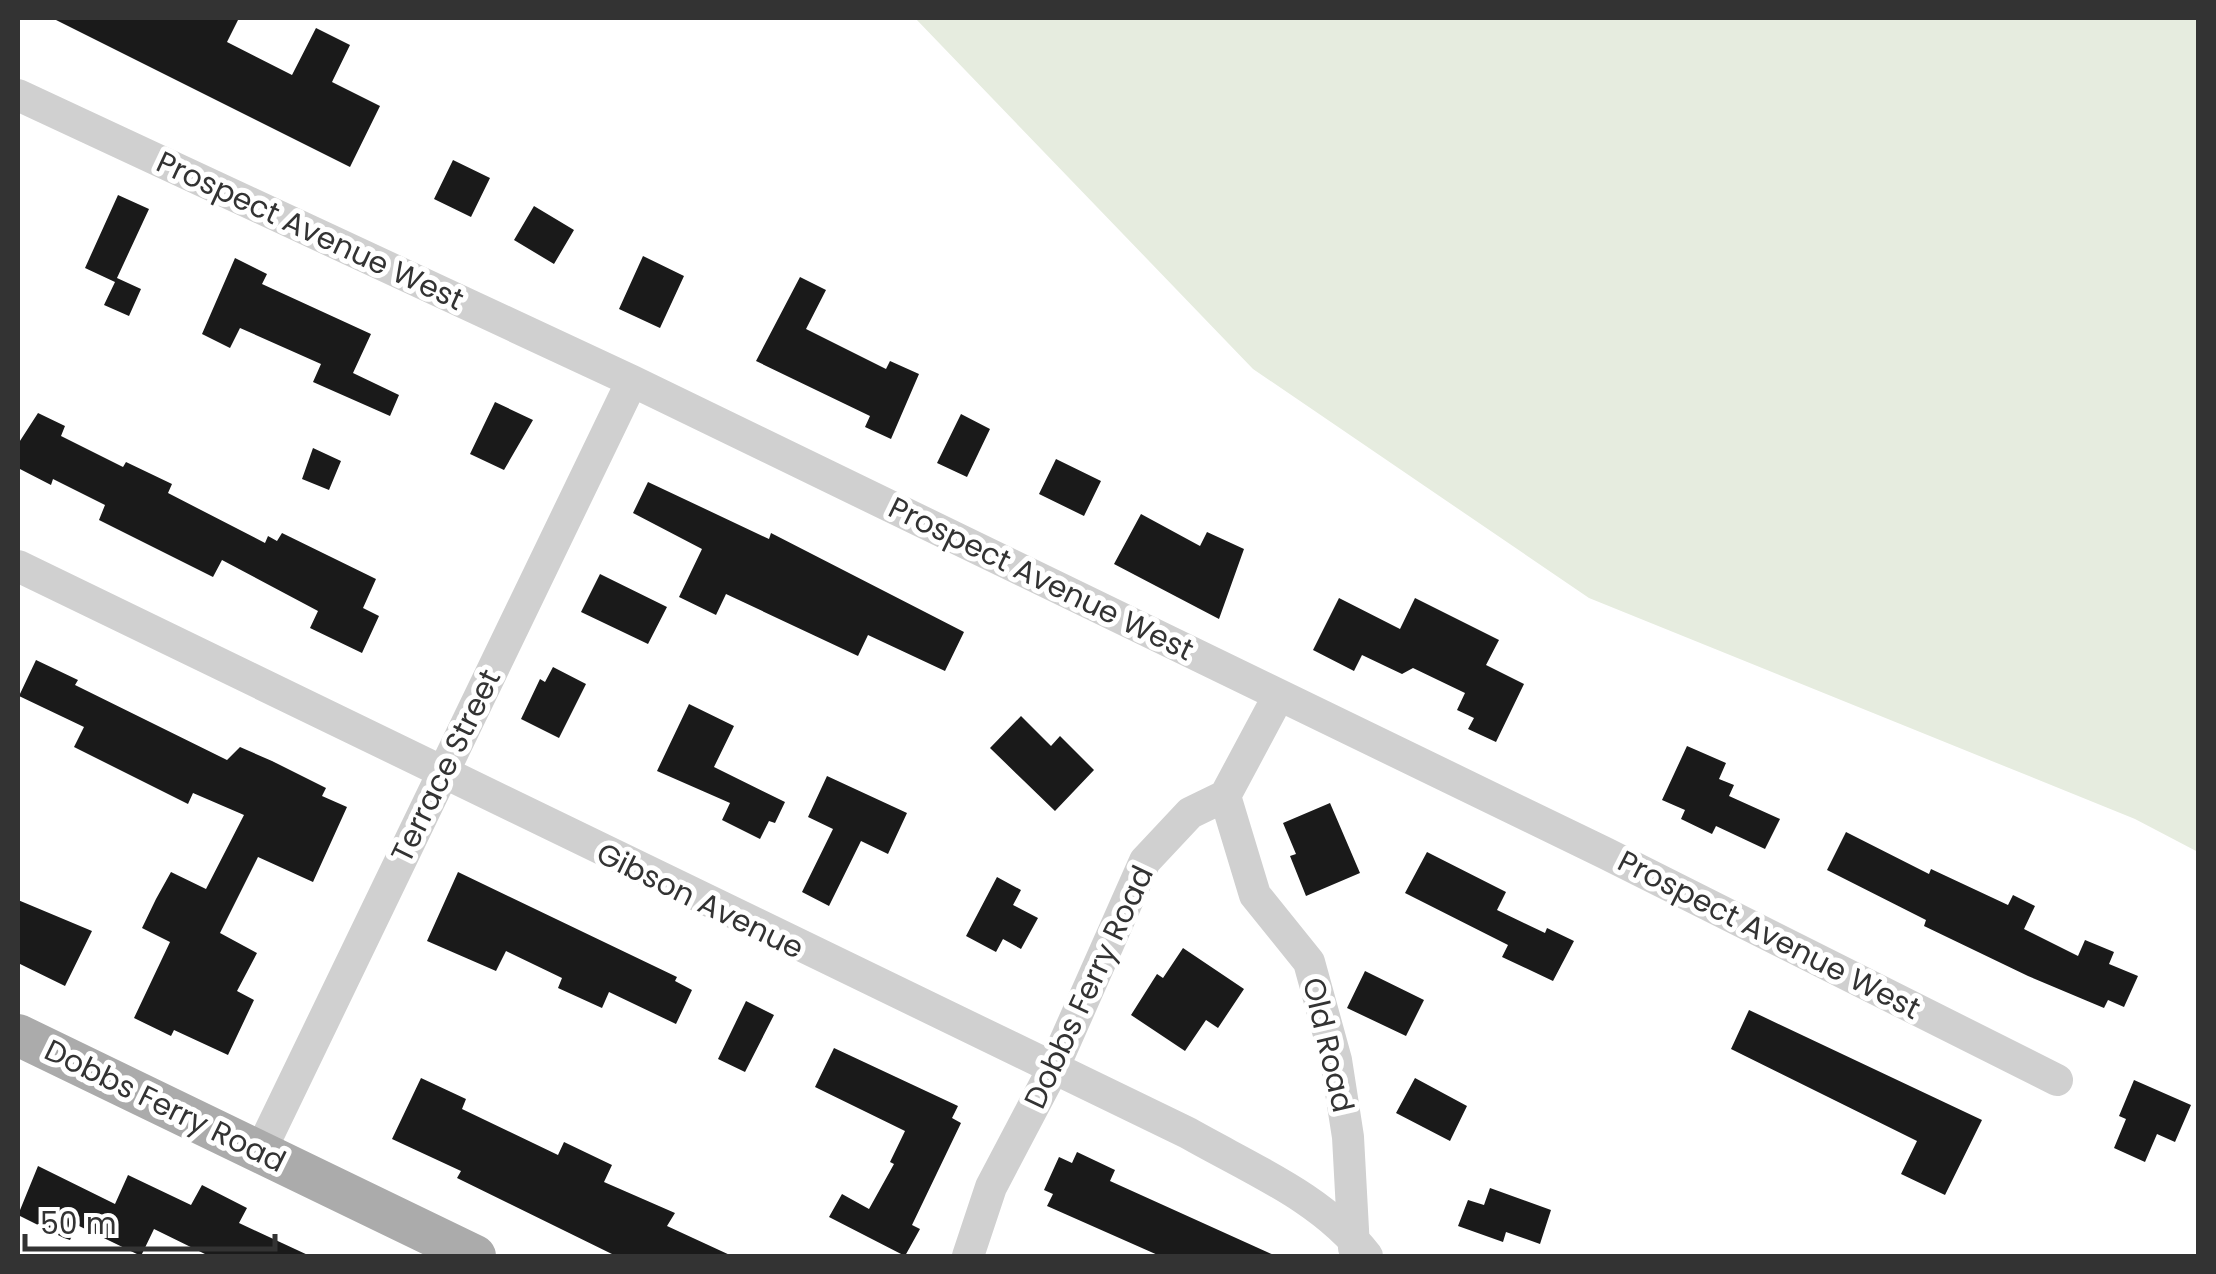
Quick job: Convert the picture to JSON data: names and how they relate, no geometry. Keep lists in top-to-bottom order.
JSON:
{
  "streets": {
    "main road": ["Dobbs Ferry Road"],
    "street": [
      "Prospect Avenue West",
      "Terrace Street",
      "Gibson Avenue",
      "Old Road"
    ]
  },
  "crossings": [
    ["Prospect Avenue West", "Terrace Street"],
    ["Terrace Street", "Gibson Avenue"],
    ["Terrace Street", "Dobbs Ferry Road"],
    ["Gibson Avenue", "Dobbs Ferry Road"],
    ["Gibson Avenue", "Old Road"],
    ["Dobbs Ferry Road", "Old Road"]
  ],
  "scale_bar": "50 m"
}
